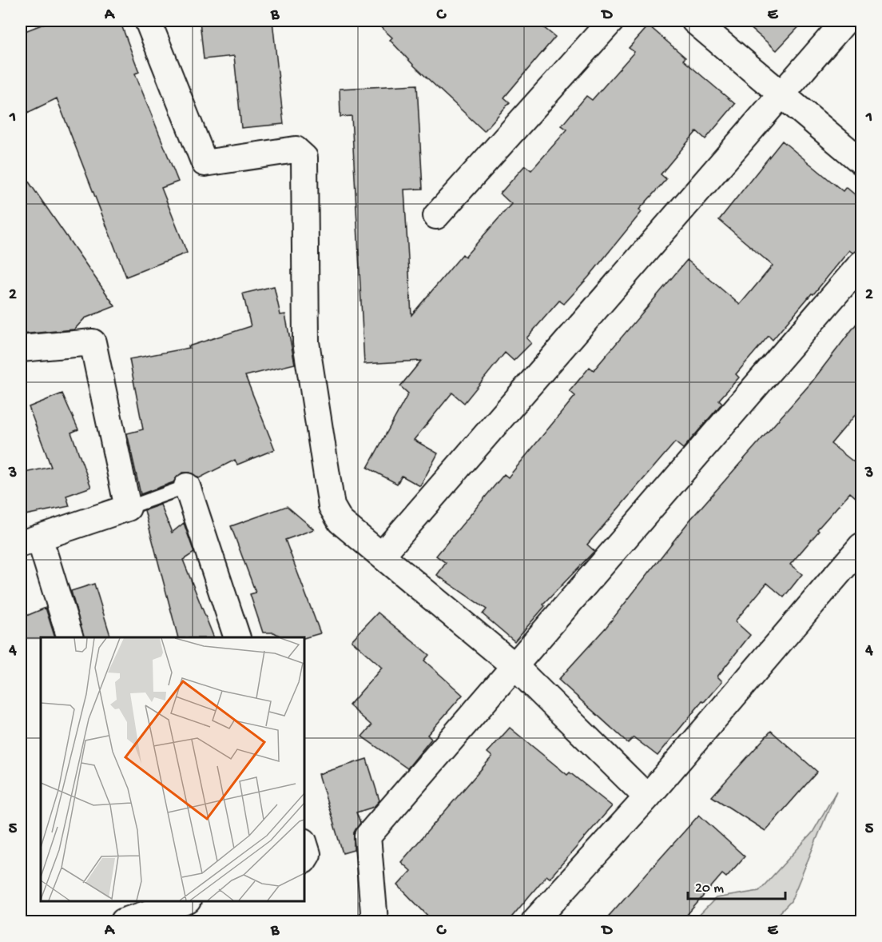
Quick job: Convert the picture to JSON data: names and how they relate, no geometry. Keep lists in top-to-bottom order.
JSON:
{
  "scale_bar": "20 m",
  "grid": {
    "columns": [
      "A",
      "B",
      "C",
      "D",
      "E"
    ],
    "rows": [
      "1",
      "2",
      "3",
      "4",
      "5"
    ]
  }
}
